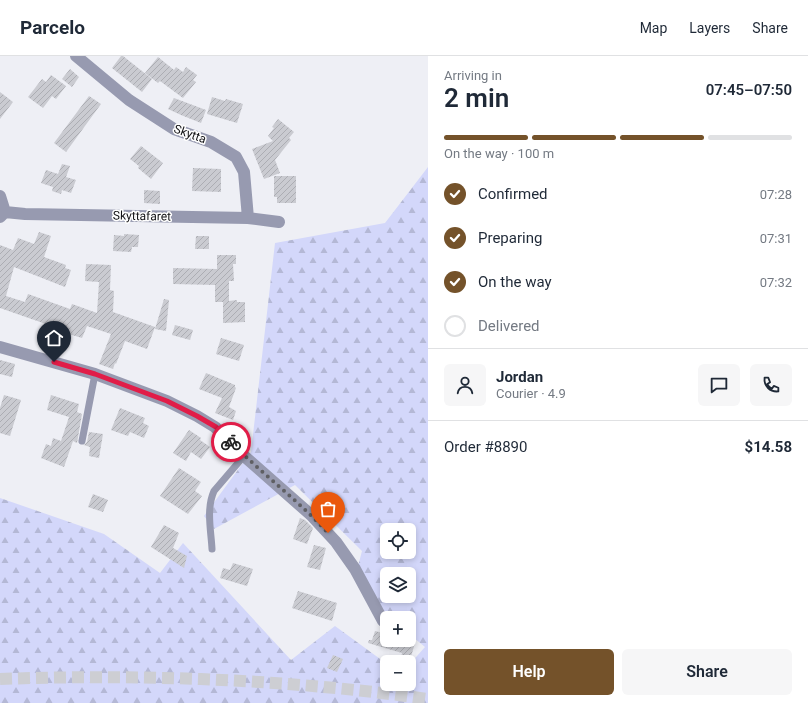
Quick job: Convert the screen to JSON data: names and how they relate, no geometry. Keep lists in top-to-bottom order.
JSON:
{
  "streets": {
    "street": ["Skytta", "Skyttafaret"]
  },
  "crossings": [
    ["Skytta", "Skyttafaret"]
  ],
  "page": {
    "header": "Parcelo",
    "nav": ["Map", "Layers", "Share"],
    "heading": ["2 min", "Arriving in", "07:45–07:50"],
    "panel": [
      "Jordan",
      "Courier · 4.9",
      "Order #8890",
      "$14.58"
    ],
    "bar": "On the way · 100 m",
    "list": [
      ["Confirmed", "07:28"],
      ["Preparing", "07:31"],
      ["On the way", "07:32"],
      "Delivered"
    ],
    "map_buttons": ["+", "−"],
    "buttons": ["Help", "Share"]
  }
}
